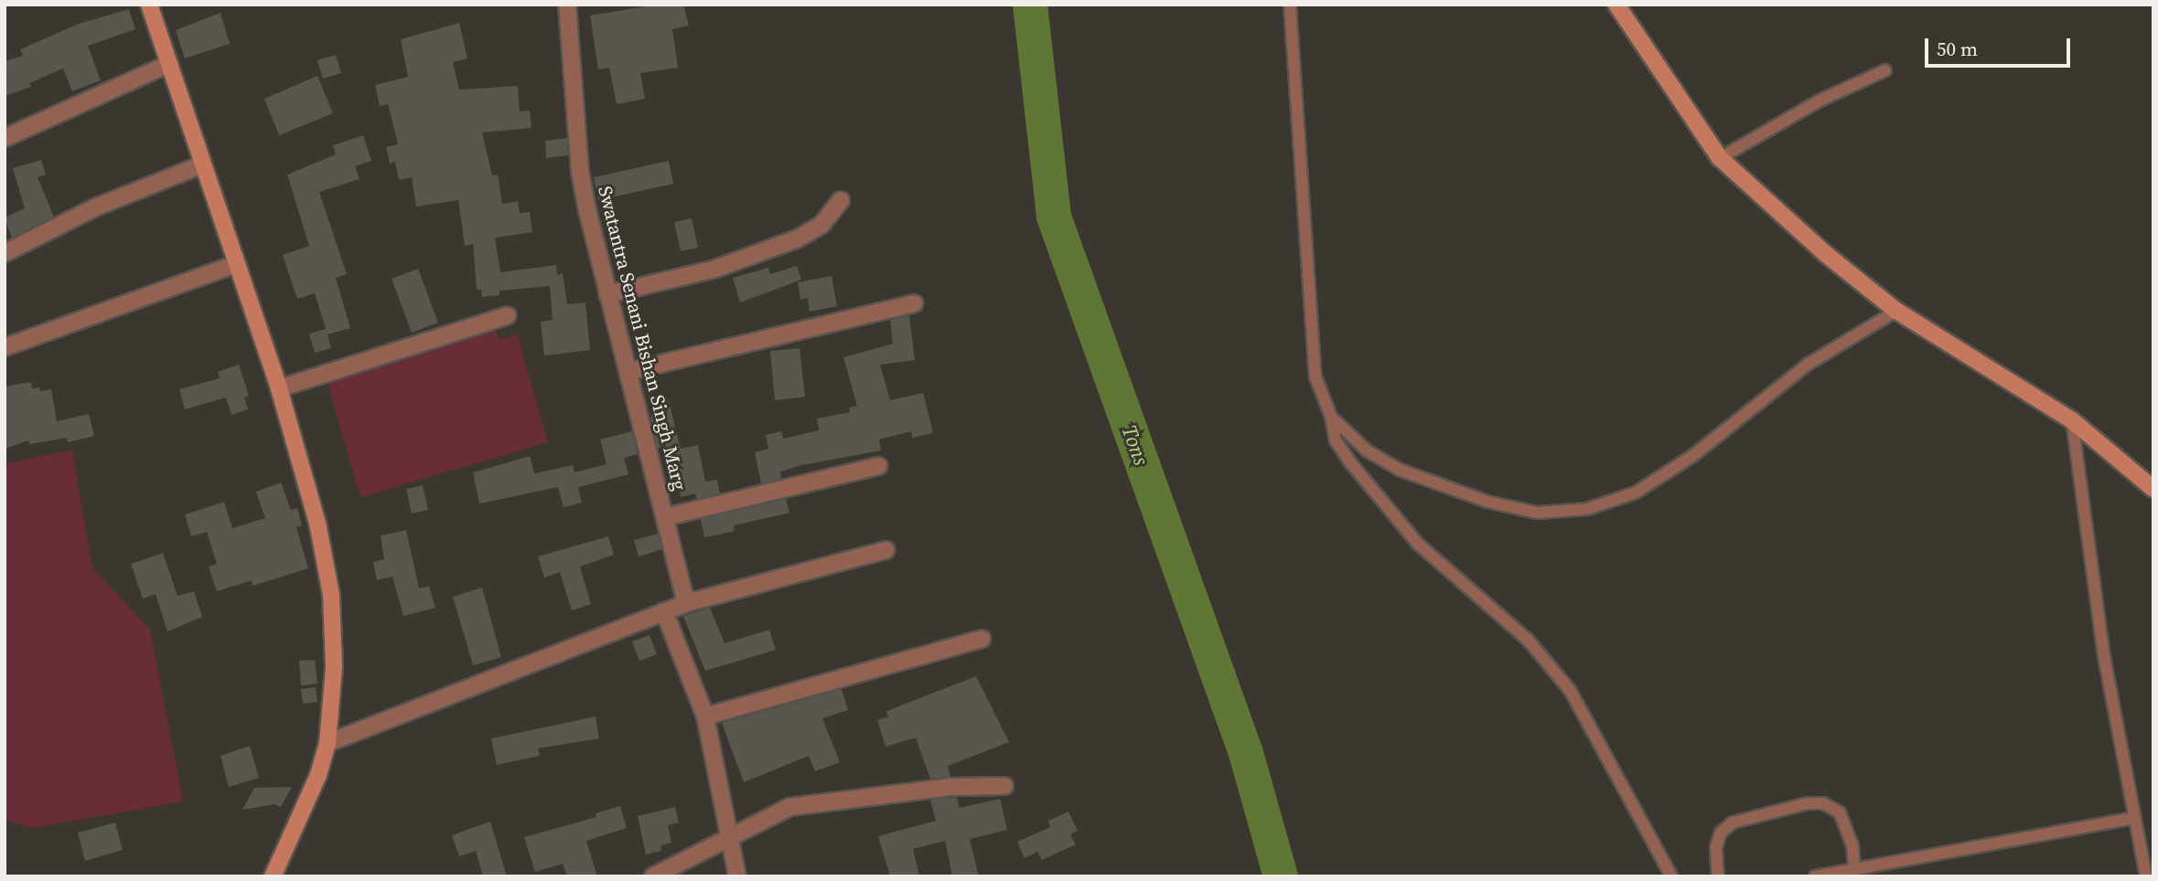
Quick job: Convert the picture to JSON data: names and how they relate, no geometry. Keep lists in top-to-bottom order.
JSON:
{
  "streets": {
    "street": ["Swatantra Senani Bishan Singh Marg"]
  },
  "water": ["Tons"],
  "scale_bar": "50 m"
}
